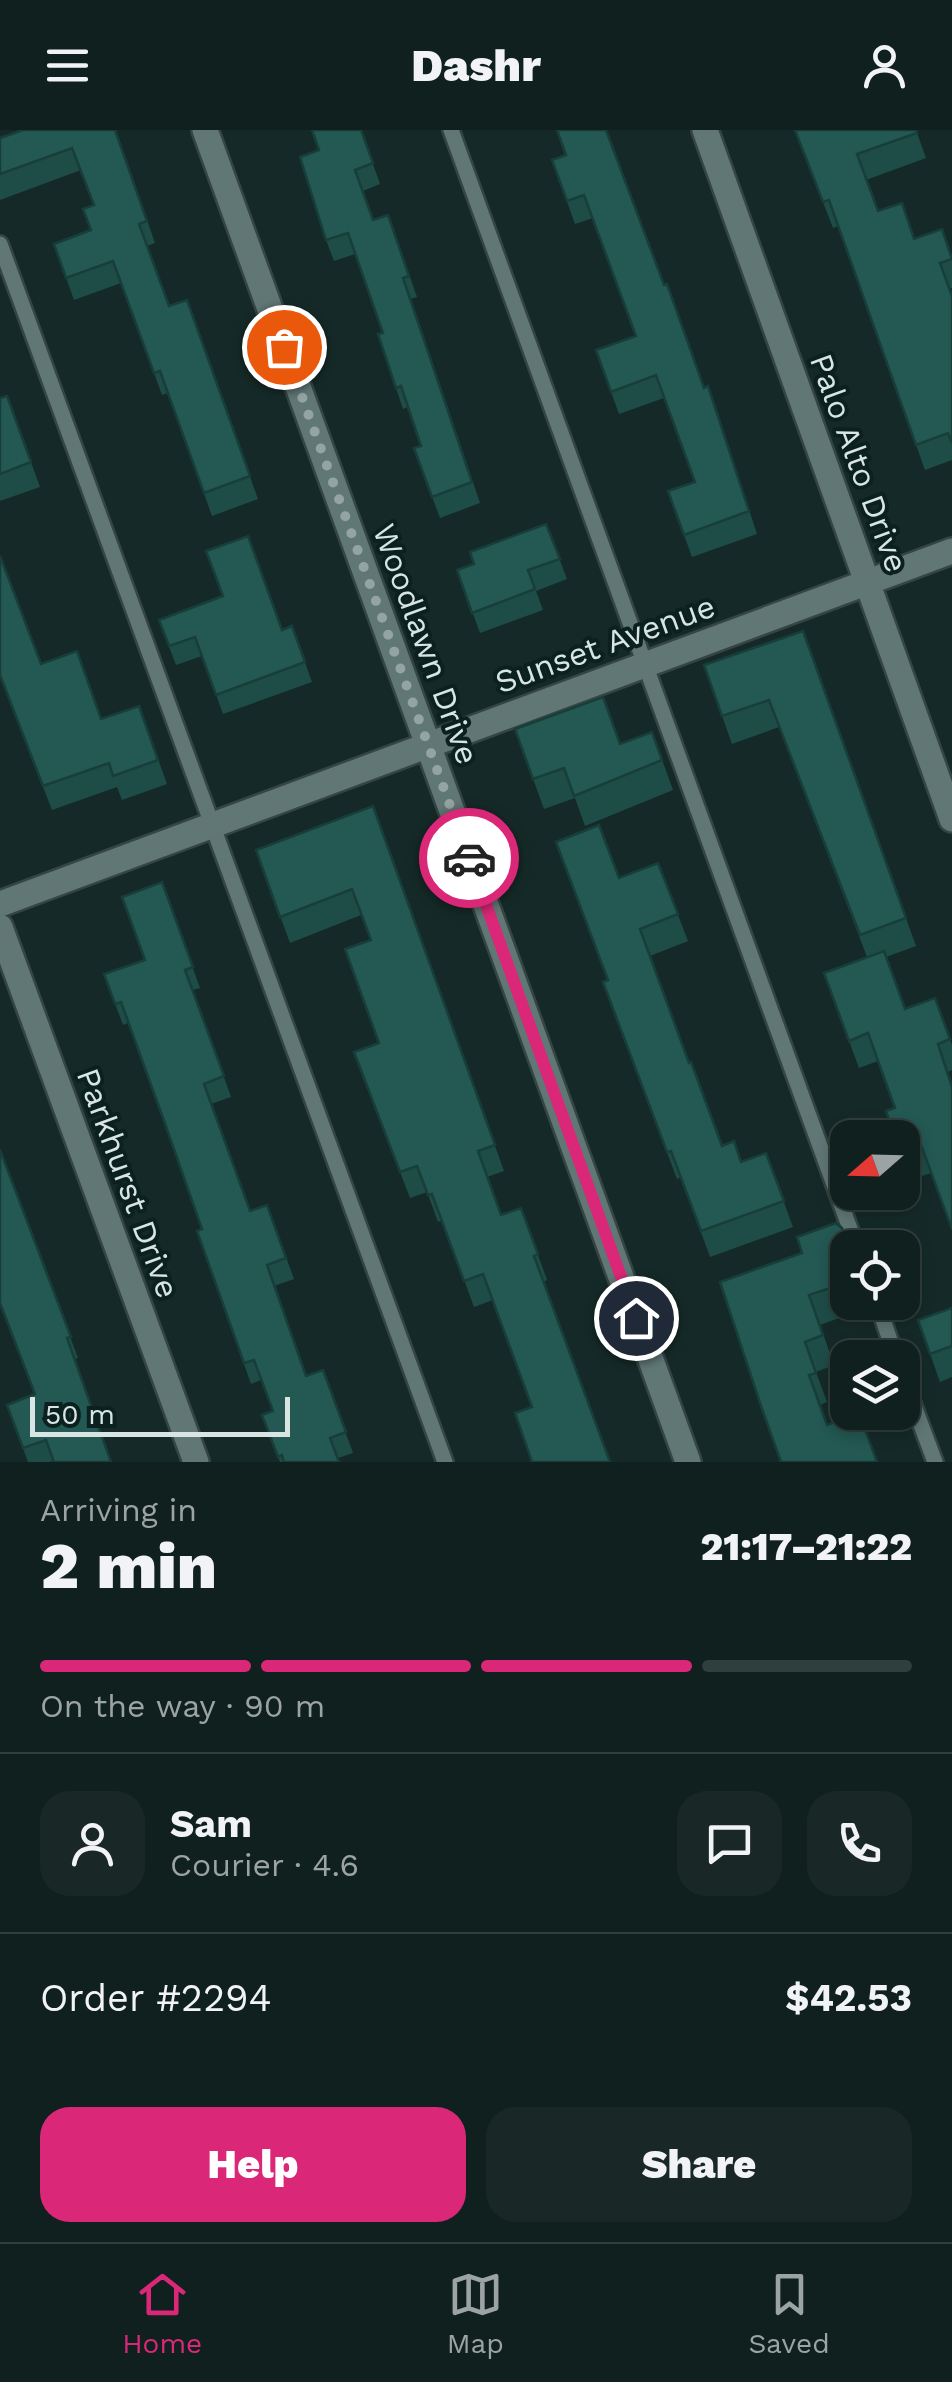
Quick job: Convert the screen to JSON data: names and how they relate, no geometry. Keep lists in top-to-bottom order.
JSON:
{
  "streets": {
    "street": [
      "Palo Alto Drive",
      "Woodlawn Drive",
      "Sunset Avenue",
      "Parkhurst Drive"
    ]
  },
  "crossings": [
    ["Palo Alto Drive", "Sunset Avenue"],
    ["Woodlawn Drive", "Sunset Avenue"]
  ],
  "scale_bar": "50 m",
  "north": "left",
  "page": {
    "header": "Dashr",
    "scale": "50 m",
    "heading": ["2 min", "Arriving in", "21:17–21:22"],
    "panel": [
      "Sam",
      "Courier · 4.6",
      "Order #2294",
      "$42.53"
    ],
    "bar": "On the way · 90 m",
    "buttons": ["Help", "Share"],
    "tabs": ["Home", "Map", "Saved"]
  }
}
